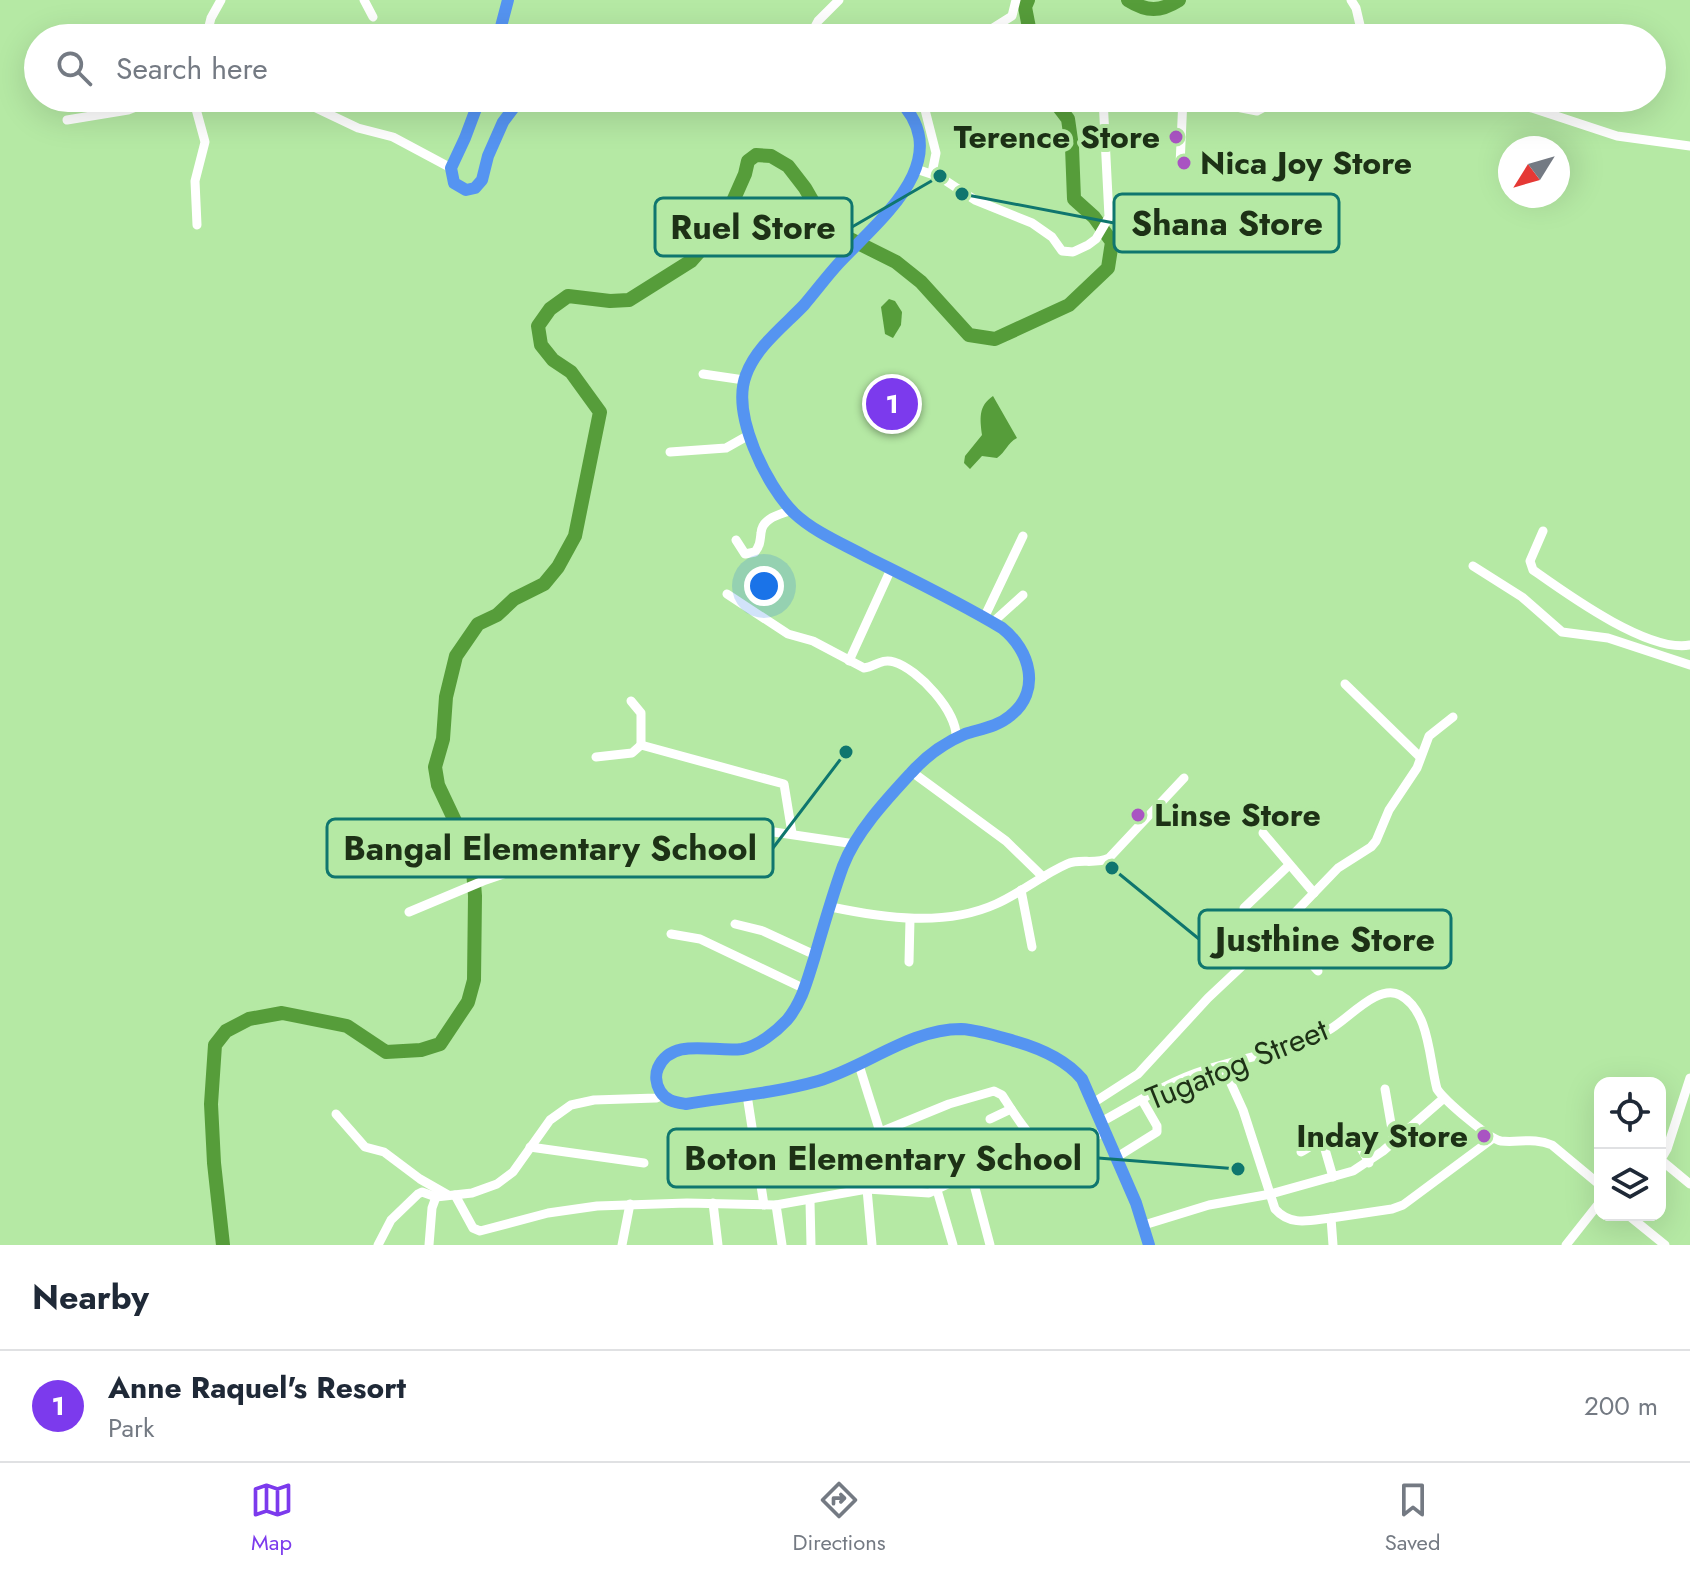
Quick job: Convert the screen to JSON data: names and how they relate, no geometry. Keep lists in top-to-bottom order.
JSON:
{
  "streets": {
    "street": ["Tugatog Street"]
  },
  "places": [
    "Terence Store",
    "Nica Joy Store",
    "Ruel Store",
    "Shana Store",
    "Bangal Elementary School",
    "Linse Store",
    "Justhine Store",
    "Inday Store",
    "Boton Elementary School"
  ],
  "north": "bottom left",
  "page": {
    "search": "Search here",
    "pins": "1",
    "heading": "Nearby",
    "list": [
      {
        "mark": "1",
        "name": "Anne Raquel's Resort",
        "note": "Park",
        "value": "200 m"
      }
    ],
    "nav": ["Map", "Directions", "Saved"]
  }
}
